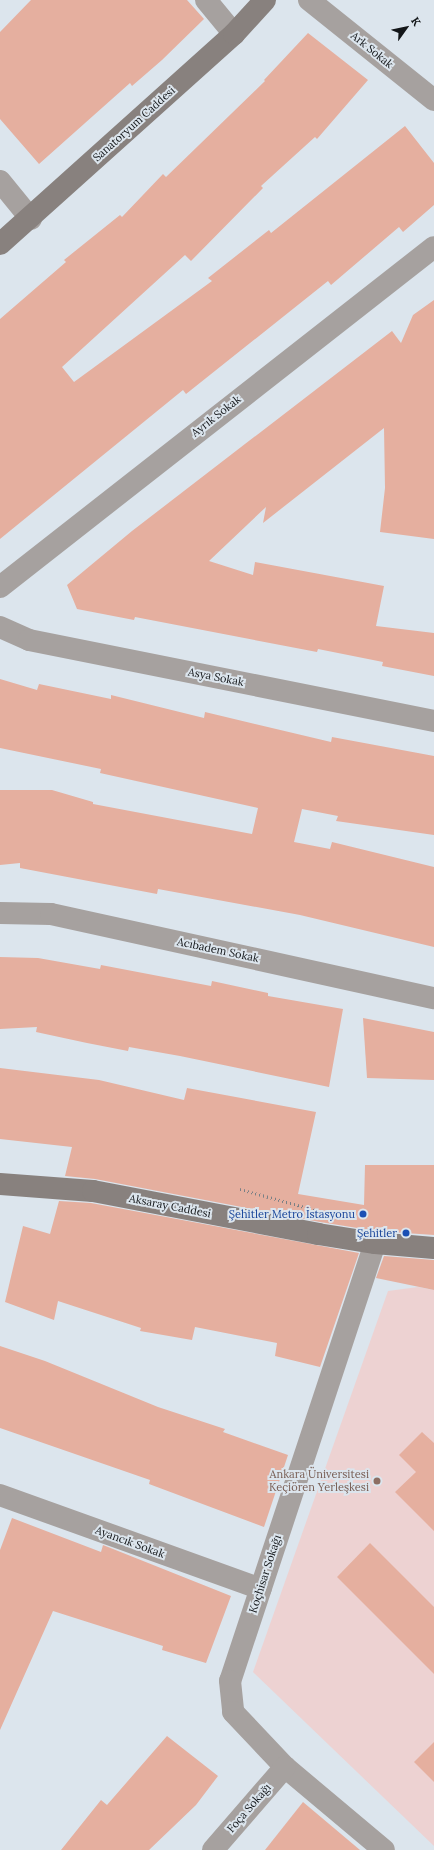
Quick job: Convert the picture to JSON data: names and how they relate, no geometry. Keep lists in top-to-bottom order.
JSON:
{
  "streets": {
    "street": [
      "Ark Sokak",
      "Sanatoryum Caddesi",
      "Ayrık Sokak",
      "Asya Sokak",
      "Acıbadem Sokak",
      "Aksaray Caddesi",
      "Ayancık Sokak",
      "Koçhisar Sokağı",
      "Foça Sokağı"
    ]
  },
  "crossings": [
    ["Aksaray Caddesi", "Koçhisar Sokağı"],
    ["Ayancık Sokak", "Koçhisar Sokağı"],
    ["Koçhisar Sokağı", "Foça Sokağı"]
  ],
  "places": ["Şehitler Metro İstasyonu", "Şehitler", "Ankara Üniversitesi Keçiören Yerleşkesi"],
  "north": "top right"
}
